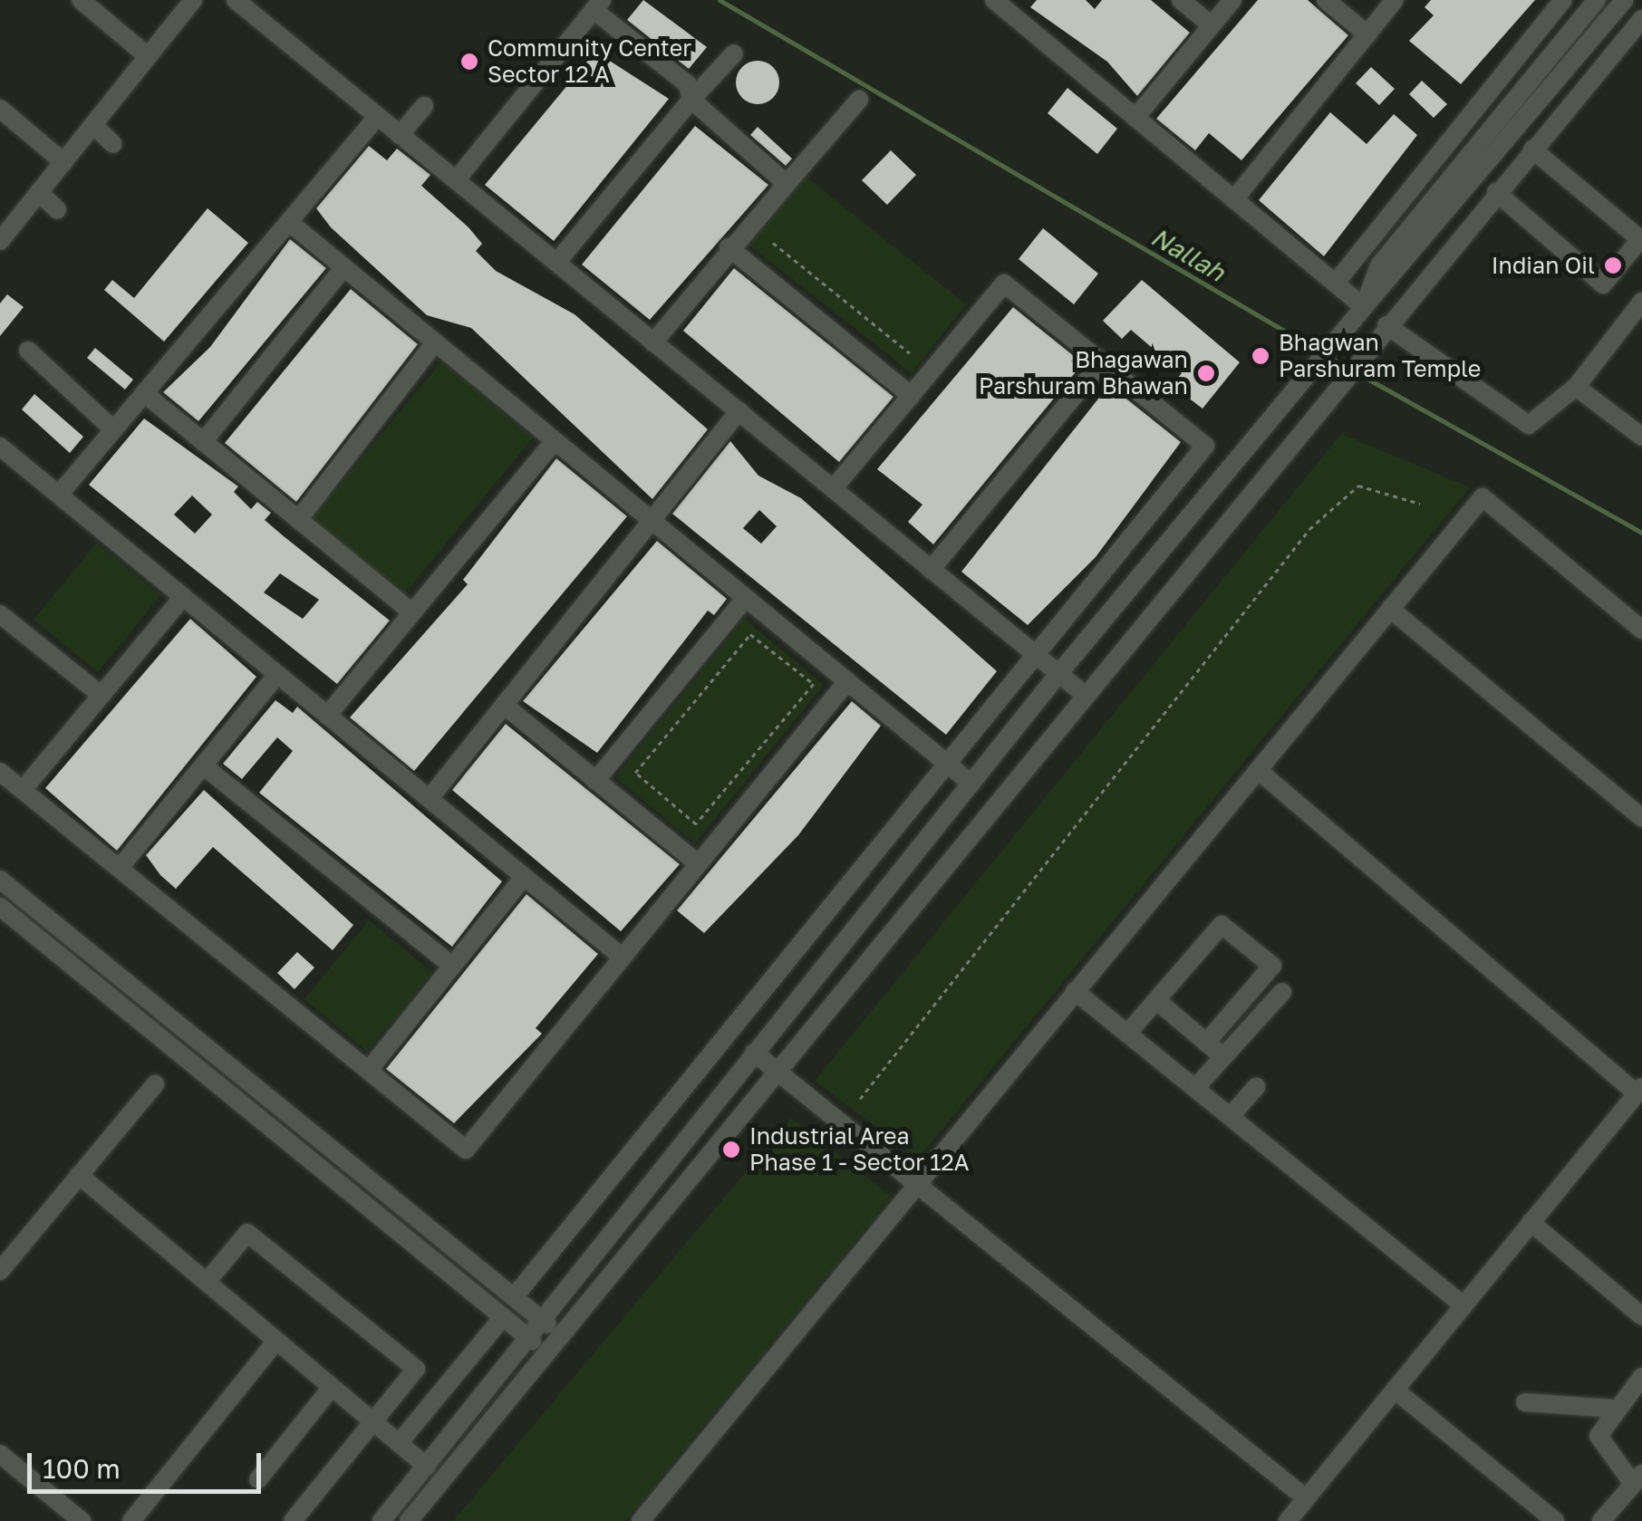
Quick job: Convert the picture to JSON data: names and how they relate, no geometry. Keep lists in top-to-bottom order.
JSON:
{
  "water": ["Nallah"],
  "places": [
    "Community Center Sector 12 A",
    "Indian Oil",
    "Bhagwan Parshuram Temple",
    "Bhagawan Parshuram Bhawan",
    "Industrial Area Phase 1 - Sector 12A"
  ],
  "scale_bar": "100 m"
}
